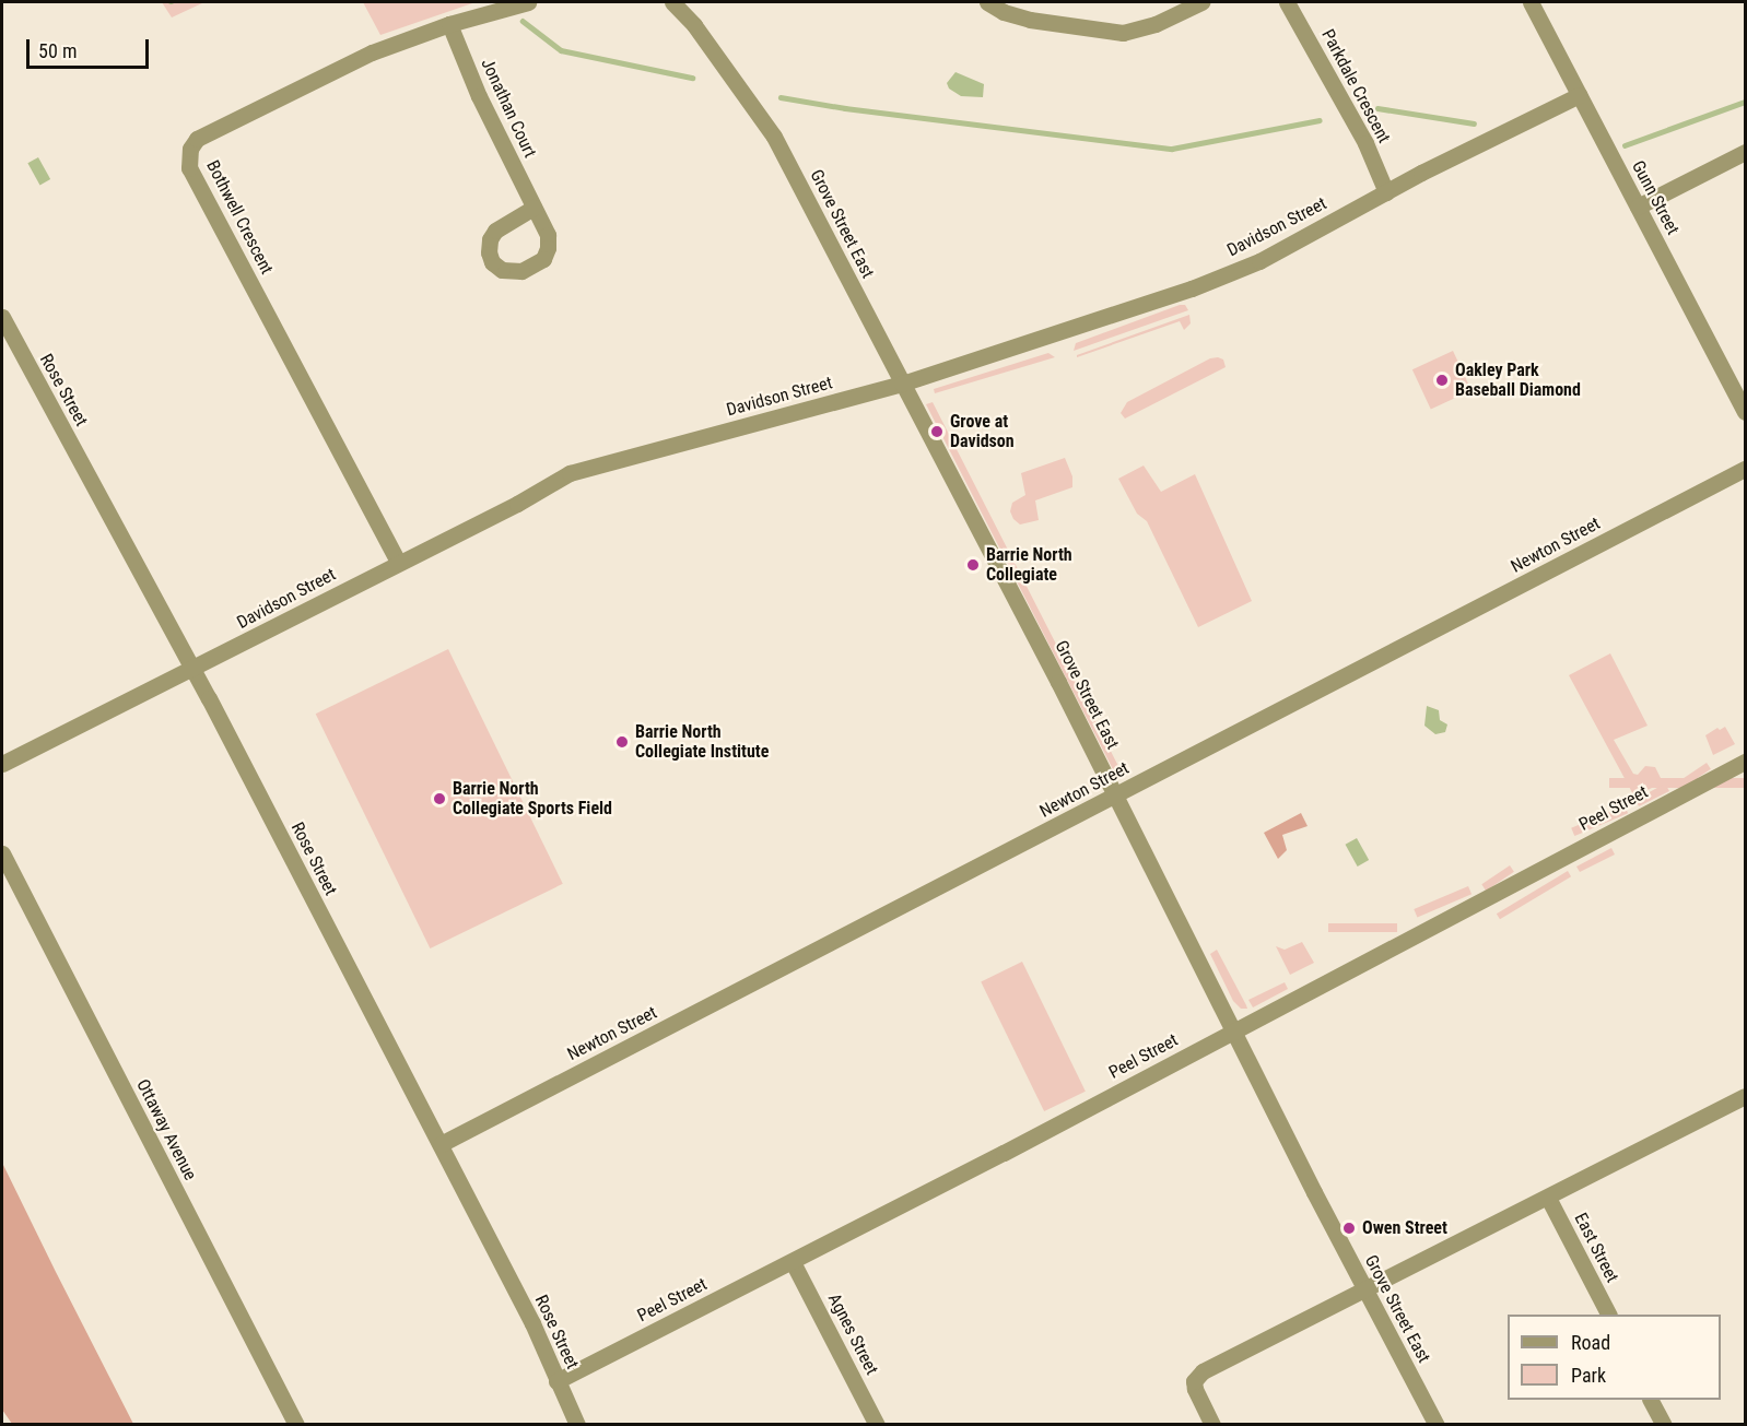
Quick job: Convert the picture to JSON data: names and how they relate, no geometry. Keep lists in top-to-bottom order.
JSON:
{
  "streets": {
    "street": [
      "Parkdale Crescent",
      "Jonathan Court",
      "Gunn Street",
      "Bothwell Crescent",
      "Grove Street East",
      "Davidson Street",
      "Rose Street",
      "Newton Street",
      "Peel Street",
      "Ottaway Avenue",
      "East Street",
      "Agnes Street"
    ]
  },
  "crossings": [
    ["Parkdale Crescent", "Davidson Street"],
    ["Jonathan Court", "Bothwell Crescent"],
    ["Gunn Street", "Davidson Street"],
    ["Bothwell Crescent", "Davidson Street"],
    ["Grove Street East", "Davidson Street"],
    ["Grove Street East", "Newton Street"],
    ["Grove Street East", "Peel Street"],
    ["Davidson Street", "Rose Street"],
    ["Rose Street", "Newton Street"],
    ["Rose Street", "Peel Street"],
    ["Peel Street", "Agnes Street"]
  ],
  "places": [
    "Oakley Park Baseball Diamond",
    "Grove at Davidson",
    "Barrie North Collegiate",
    "Barrie North Collegiate Institute",
    "Barrie North Collegiate Sports Field",
    "Owen Street"
  ],
  "legend": ["Road", "Park"],
  "scale_bar": "50 m"
}
